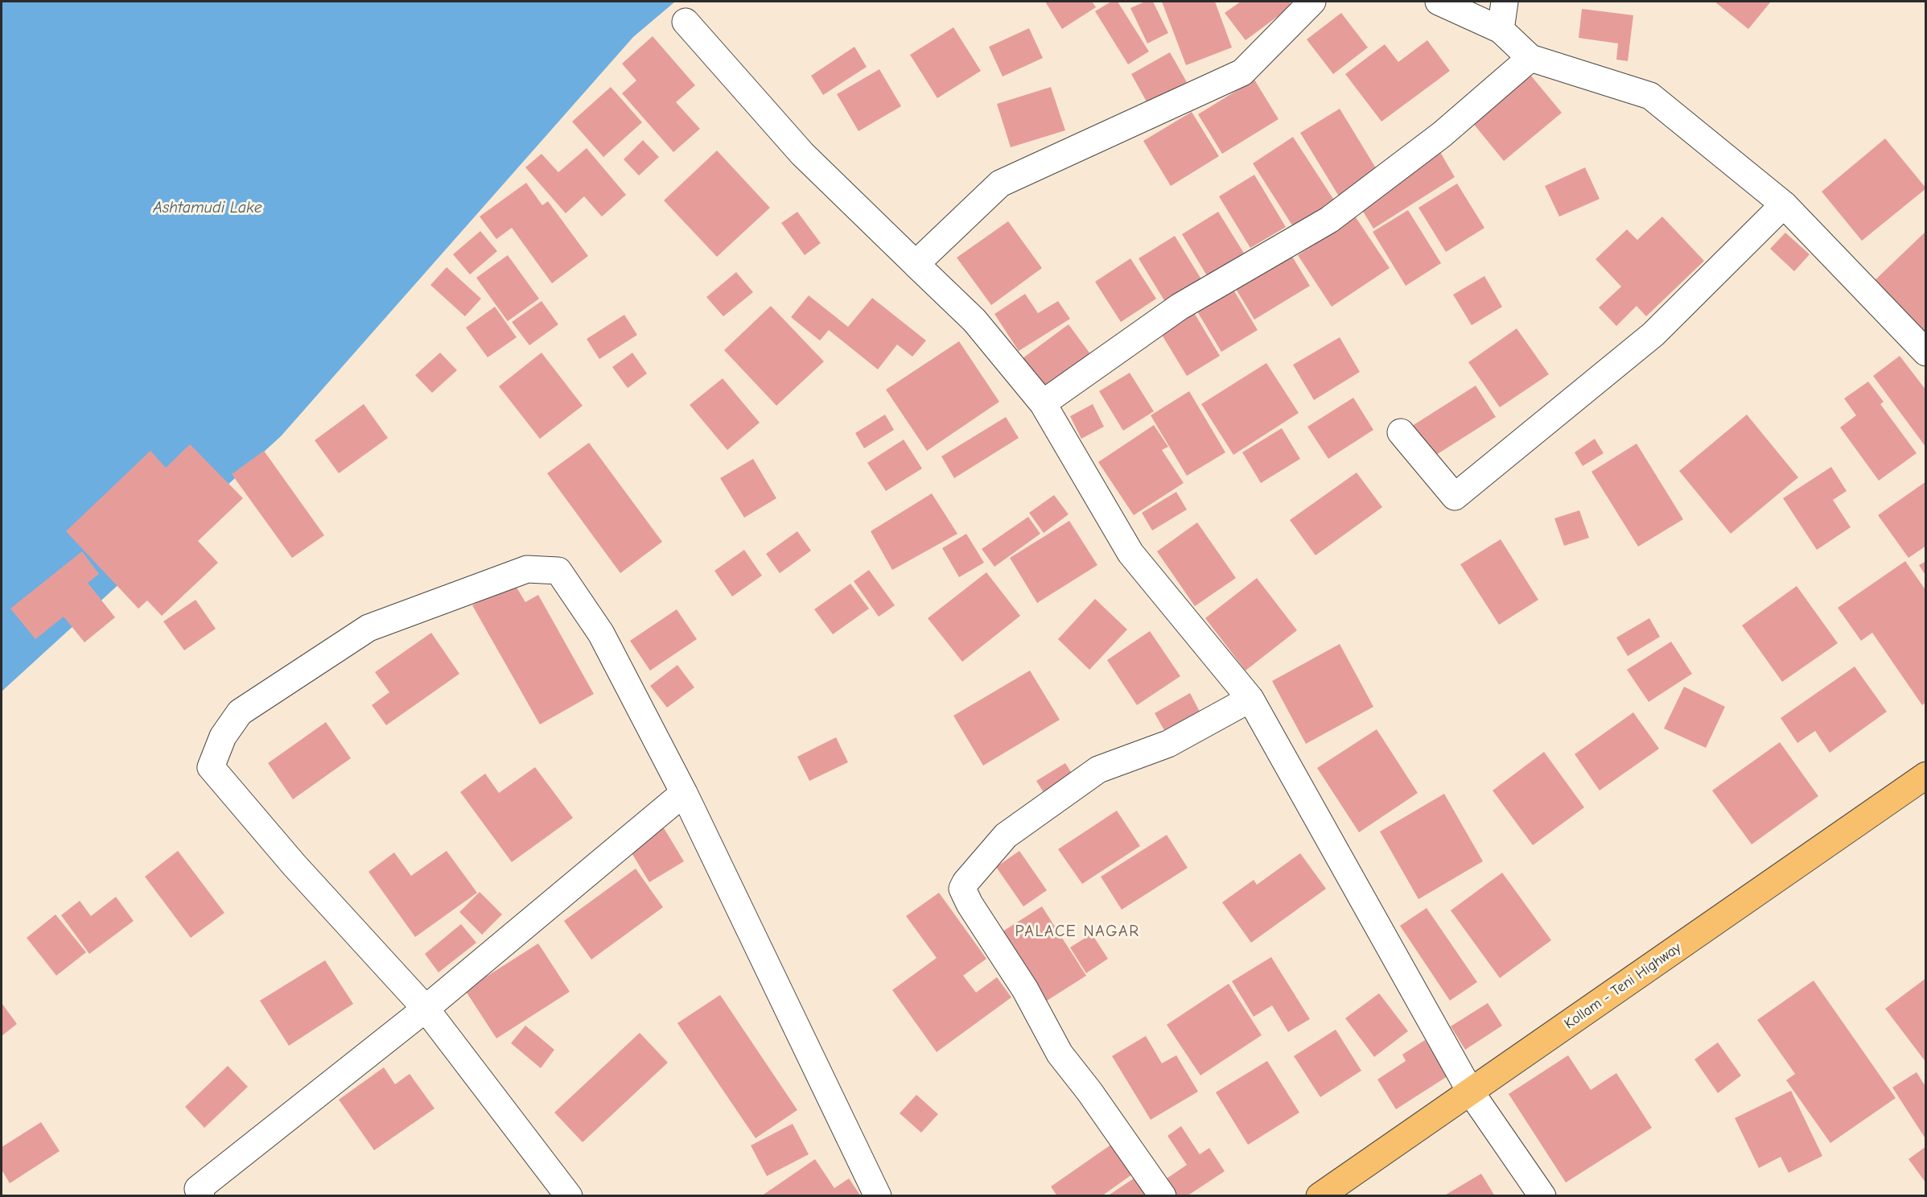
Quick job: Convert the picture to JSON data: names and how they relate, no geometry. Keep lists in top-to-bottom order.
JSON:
{
  "streets": {
    "main road": ["Kollam - Teni Highway"]
  },
  "districts": ["PALACE NAGAR"],
  "water": ["Ashtamudi Lake"]
}
